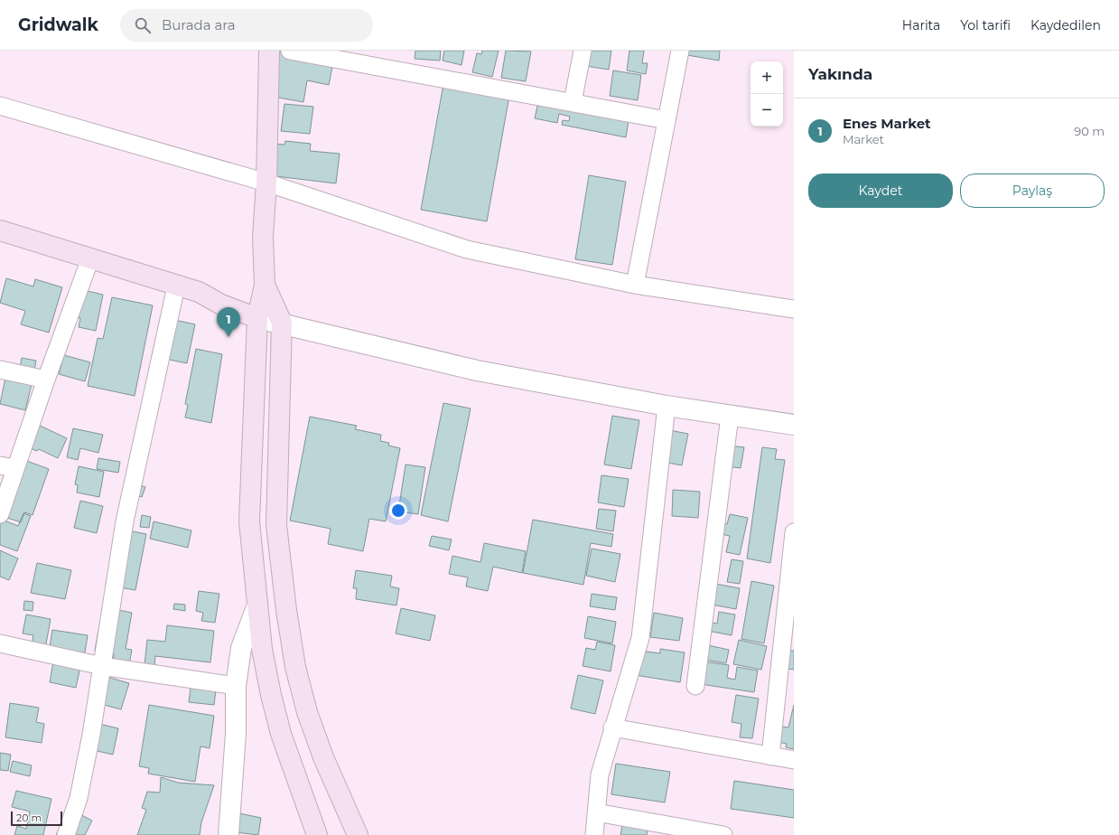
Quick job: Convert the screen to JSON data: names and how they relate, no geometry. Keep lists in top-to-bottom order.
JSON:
{
  "scale_bar": "20 m",
  "page": {
    "header": "Gridwalk",
    "search": "Burada ara",
    "nav": ["Harita", "Yol tarifi", "Kaydedilen"],
    "heading": "Yakında",
    "map_buttons": ["+", "−"],
    "list": [
      {
        "mark": "1",
        "name": "Enes Market",
        "note": "Market",
        "value": "90 m"
      }
    ],
    "buttons": ["Kaydet", "Paylaş"],
    "pins": "1",
    "scale": "20 m"
  }
}
